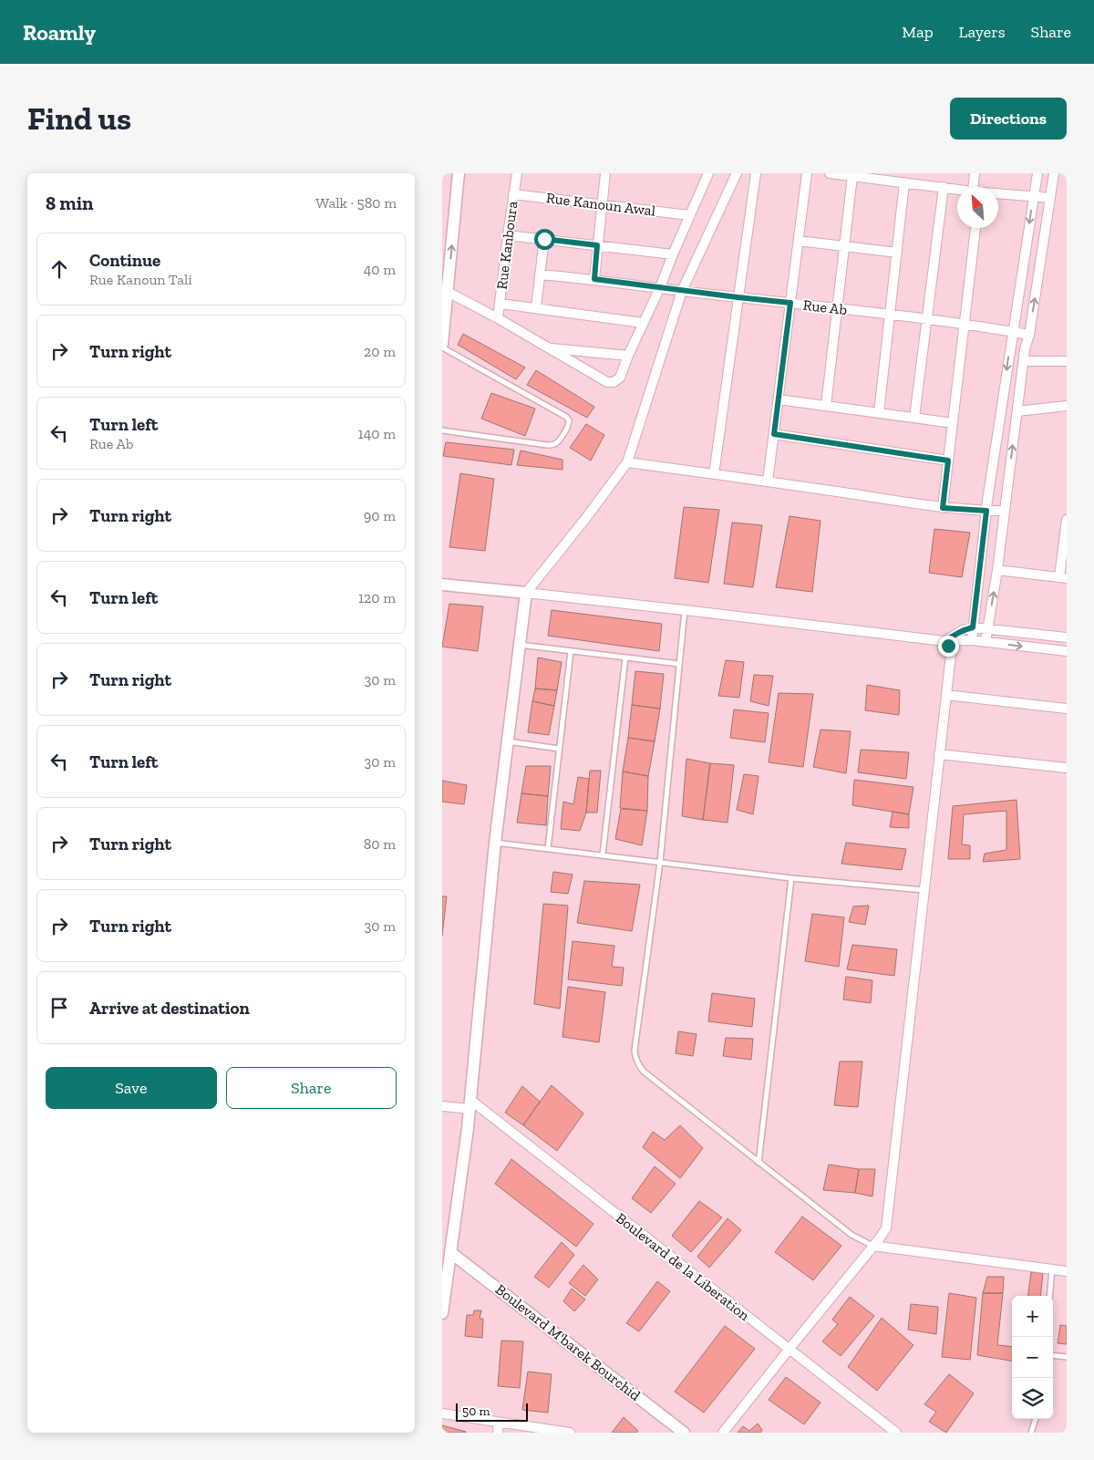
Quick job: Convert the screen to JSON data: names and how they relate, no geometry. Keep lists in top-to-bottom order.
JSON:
{
  "streets": {
    "street": [
      "Rue Kanoun Awal",
      "Rue Kanboura",
      "Rue Ab",
      "Boulevard de la Liberation",
      "Boulevard M'barek Bourchid"
    ]
  },
  "crossings": [
    ["Rue Kanoun Awal", "Rue Kanboura"]
  ],
  "scale_bar": "50 m",
  "north": "top left",
  "page": {
    "header": "Roamly",
    "nav": ["Map", "Layers", "Share"],
    "buttons": [
      "Directions",
      ["Save", "Share"]
    ],
    "title": "Find us",
    "heading": ["8 min", "Walk · 580 m"],
    "list": [
      ["Continue", "Rue Kanoun Tali", "40 m"],
      ["Turn right", "20 m"],
      ["Turn left", "Rue Ab", "140 m"],
      ["Turn right", "90 m"],
      ["Turn left", "120 m"],
      ["Turn right", "30 m"],
      ["Turn left", "30 m"],
      ["Turn right", "80 m"],
      ["Turn right", "30 m"],
      "Arrive at destination"
    ],
    "map_buttons": ["+", "−"],
    "scale": "50 m"
  }
}
